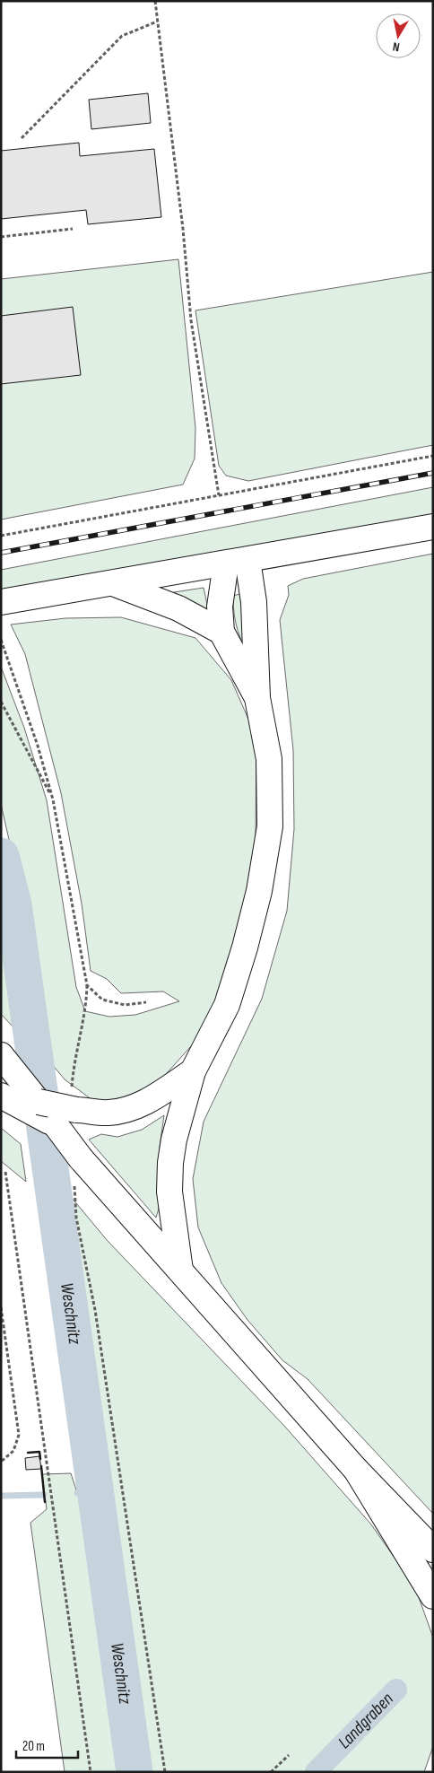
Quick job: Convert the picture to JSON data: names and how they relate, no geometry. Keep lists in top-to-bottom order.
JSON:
{
  "water": ["Weschnitz", "Landgraben"],
  "scale_bar": "20 m",
  "north": "bottom"
}
